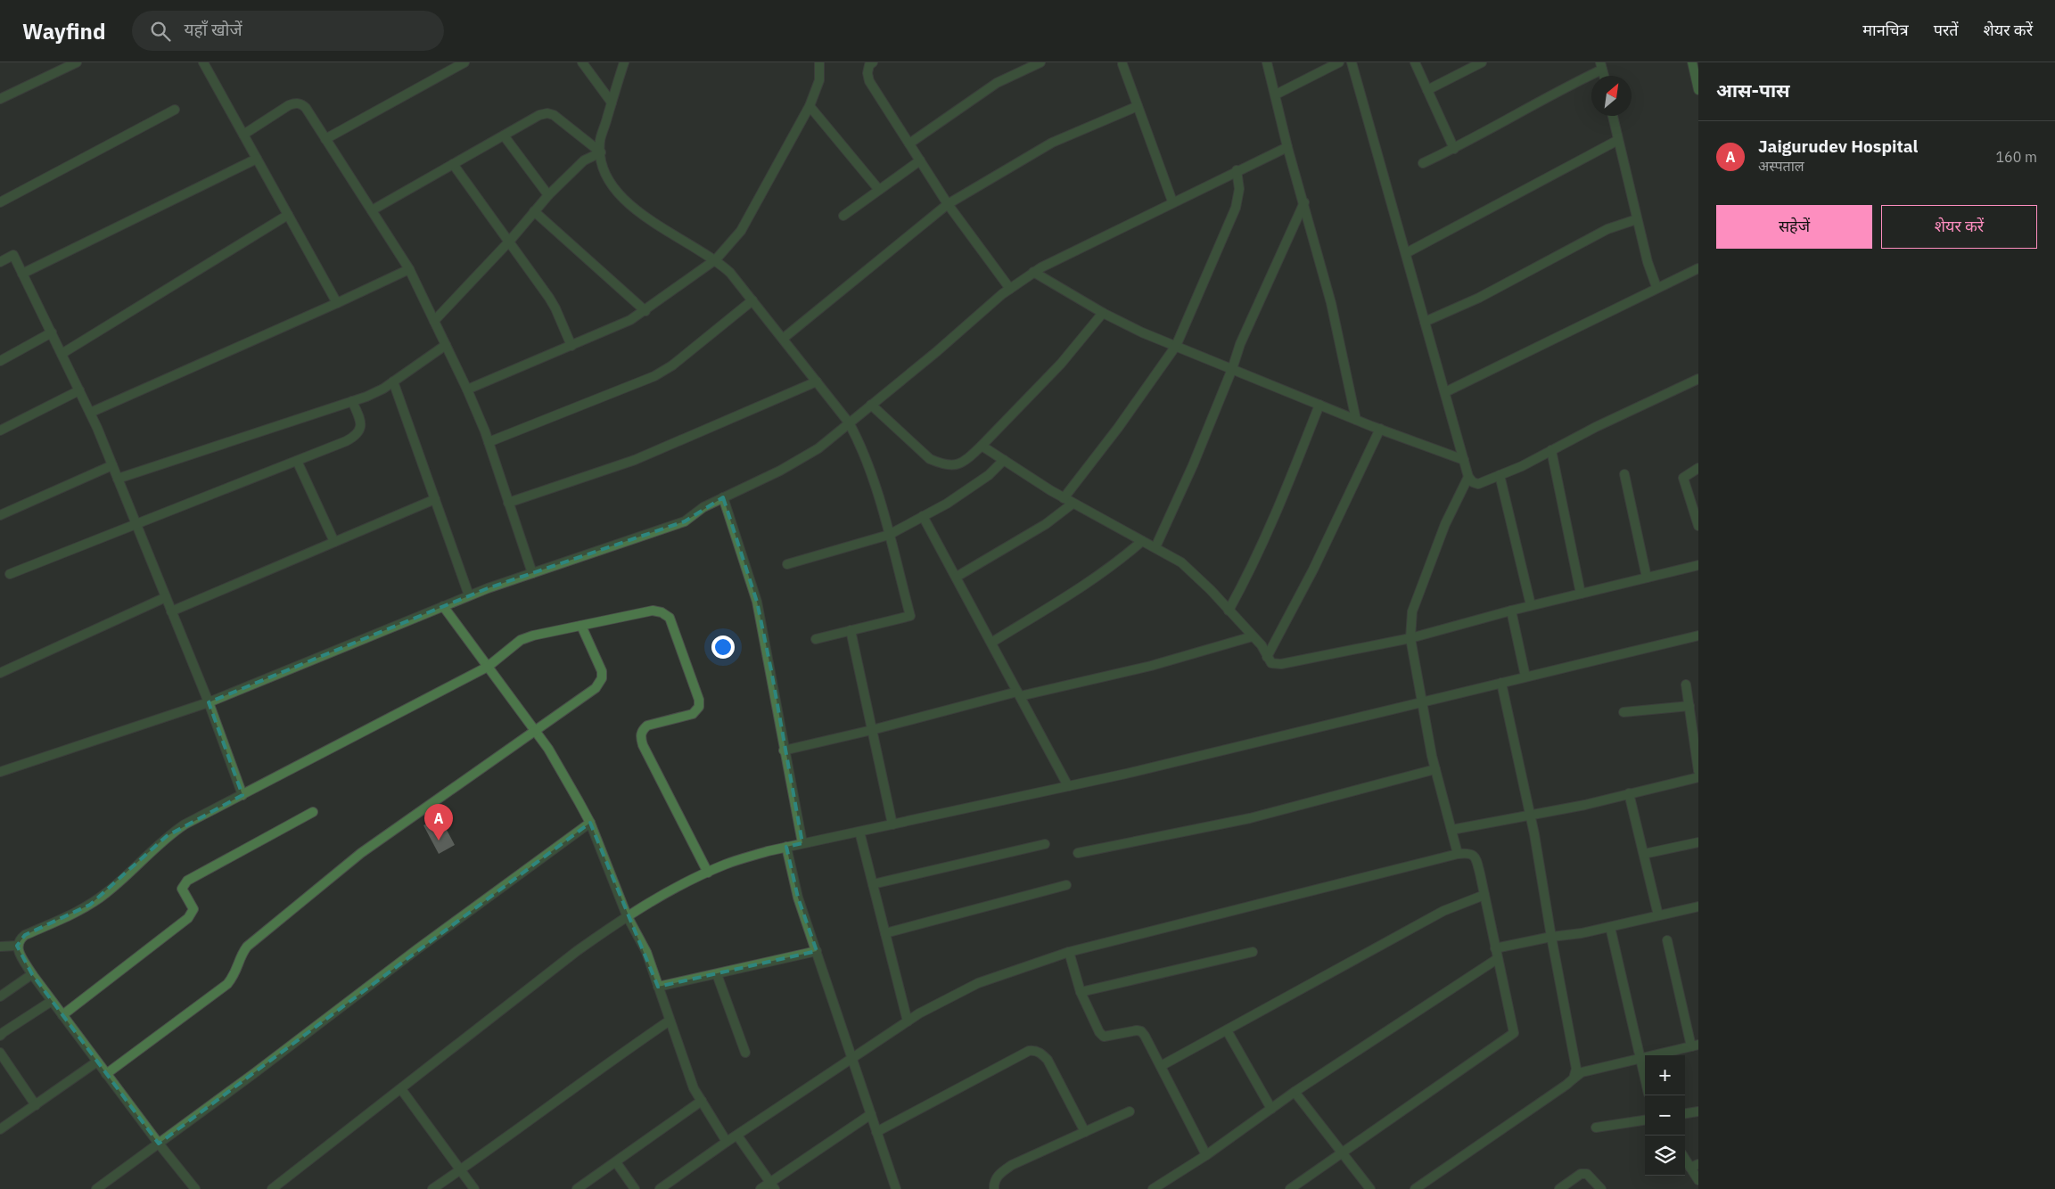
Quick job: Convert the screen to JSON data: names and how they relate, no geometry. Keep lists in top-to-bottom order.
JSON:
{
  "north": "top right",
  "page": {
    "header": "Wayfind",
    "search": "यहाँ खोजें",
    "nav": ["मानचित्र", "परतें", "शेयर करें"],
    "heading": "आस-पास",
    "list": [
      {
        "mark": "A",
        "name": "Jaigurudev Hospital",
        "note": "अस्पताल",
        "value": "160 m"
      }
    ],
    "buttons": ["सहेजें", "शेयर करें"],
    "pins": "A",
    "map_buttons": ["+", "−"]
  }
}
